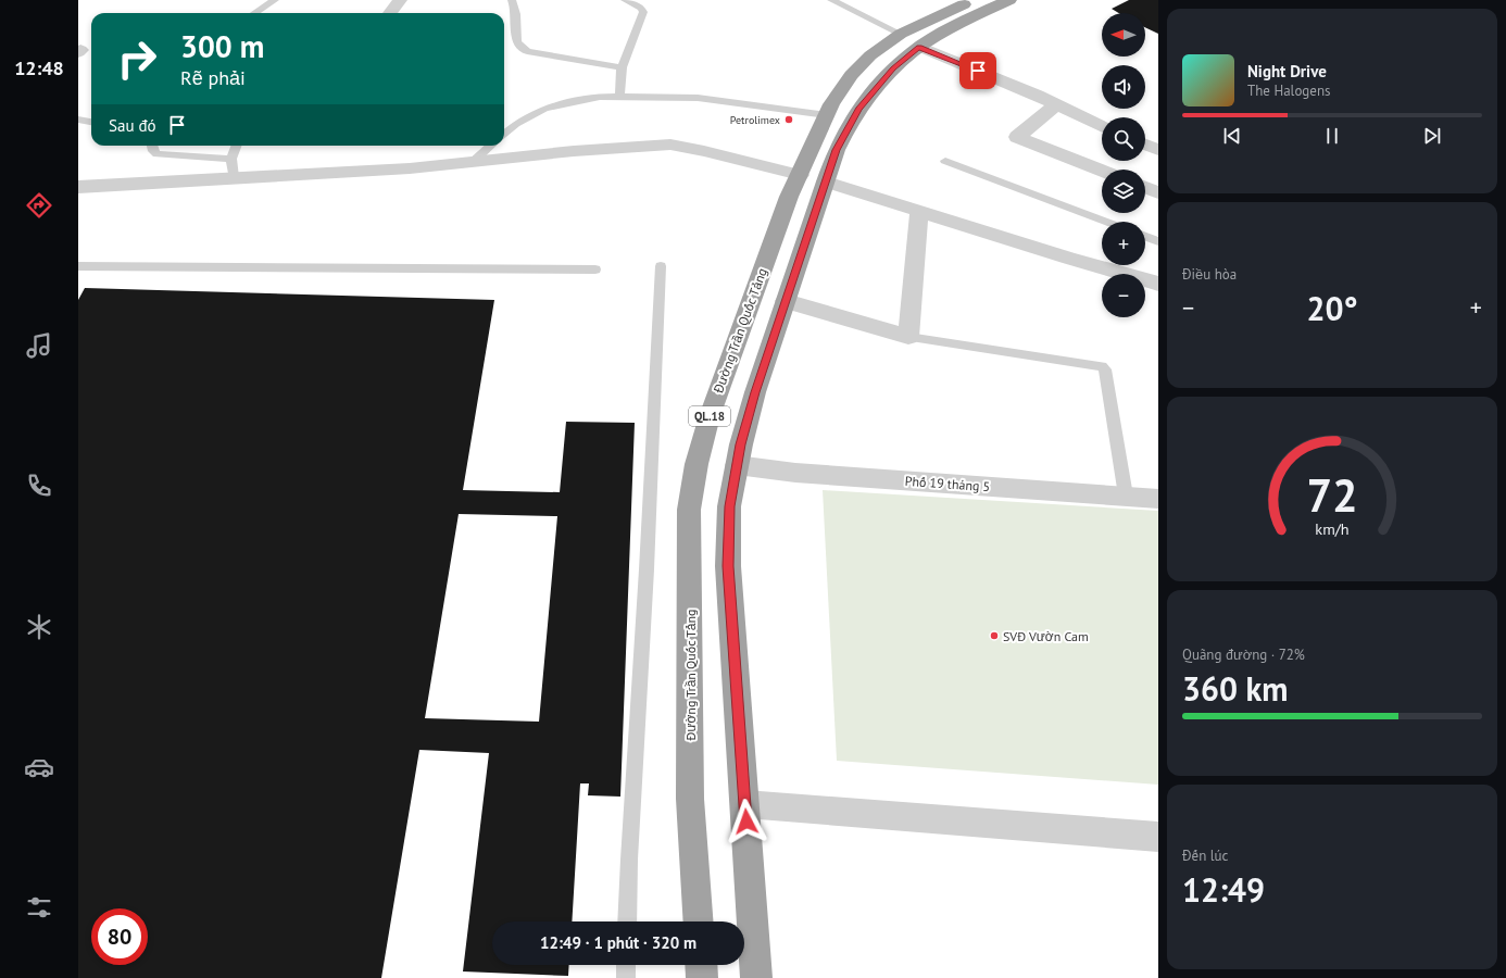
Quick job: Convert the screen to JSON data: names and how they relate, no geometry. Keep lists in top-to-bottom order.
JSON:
{
  "streets": {
    "highway": ["Đường Trần Quốc Tảng", "QL.18"],
    "street": ["Phố 19 tháng 5"]
  },
  "crossings": [
    ["QL.18", "Phố 19 tháng 5"]
  ],
  "places": ["Petrolimex", "SVĐ Vườn Cam"],
  "north": "left",
  "page": {
    "tabs": "12:48",
    "map_buttons": ["+", "−"],
    "turn": ["300 m", "Rẽ phải"],
    "song": ["Night Drive", "The Halogens"],
    "then": "Sau đó",
    "tile": [
      "Điều hòa",
      ["Quãng đường · 72%", "360 km"],
      ["Đến lúc", "12:49"]
    ],
    "heat": ["−", "20°", "+"],
    "limit": "80",
    "trip": "12:49 · 1 phút · 320 m",
    "gauge": ["72", "km/h"]
  }
}
